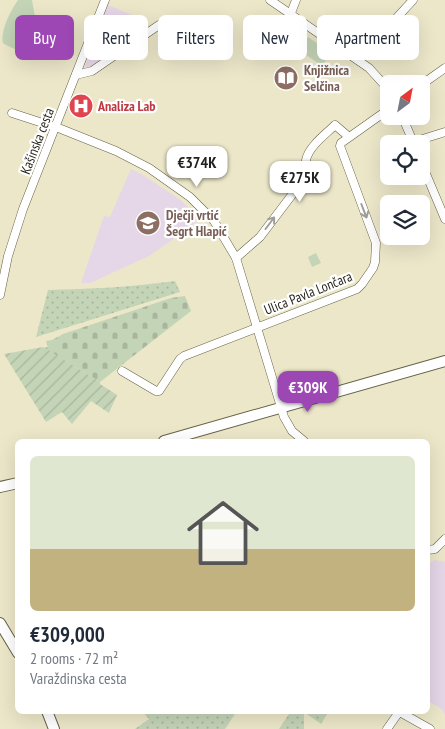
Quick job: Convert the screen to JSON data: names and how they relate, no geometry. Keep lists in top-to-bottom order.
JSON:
{
  "streets": {
    "street": ["Kašinska cesta", "Ulica Pavla Lončara"]
  },
  "places": {
    "library": ["Knjižnica Selčina"],
    "hospital": ["Analiza Lab"],
    "school or university": ["Dječji vrtić Šegrt Hlapić"]
  },
  "north": "top right",
  "page": {
    "chip": [
      "Buy",
      "Rent",
      "Filters",
      "New",
      "Apartment"
    ],
    "price": ["€374K", "€275K", "€309K"],
    "list": [
      {
        "name": "€309,000",
        "note": "2 rooms · 72 m² · Varaždinska cesta"
      }
    ]
  }
}
